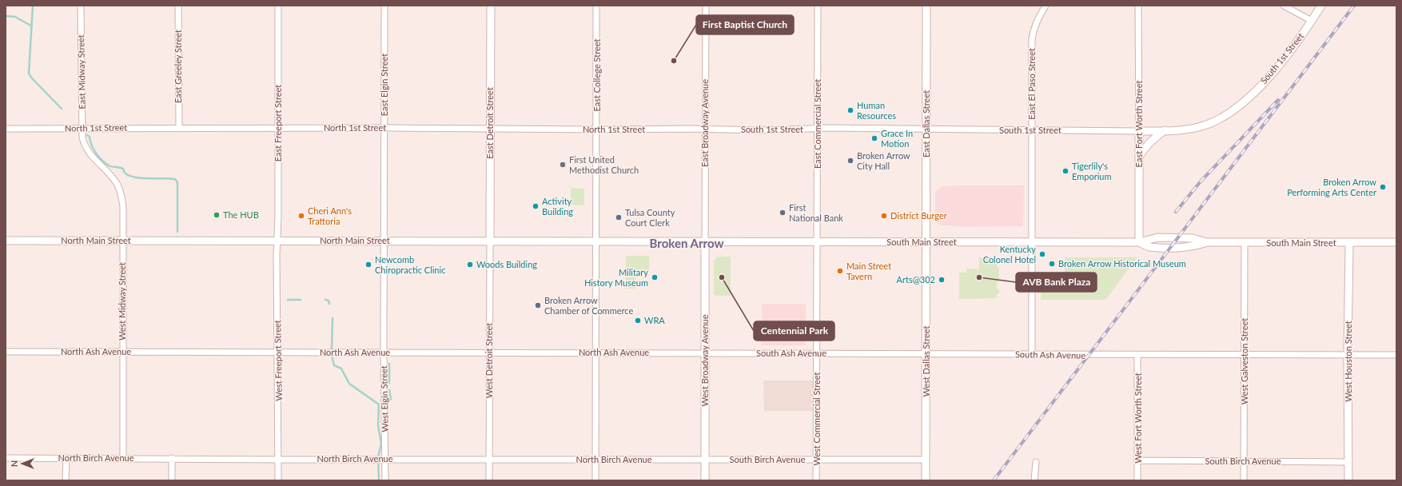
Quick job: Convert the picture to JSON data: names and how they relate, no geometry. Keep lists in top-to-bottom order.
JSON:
{
  "streets": {
    "main road": [
      "South 1st Street",
      "East Detroit Street",
      "East Dallas Street",
      "East Fort Worth Street",
      "North Main Street",
      "South Main Street",
      "West Broadway Avenue",
      "West Dallas Street",
      "West Houston Street"
    ],
    "street": [
      "East Greeley Street",
      "East Midway Street",
      "East College Street",
      "East El Paso Street",
      "East Elgin Street",
      "East Freeport Street",
      "East Broadway Avenue",
      "East Commercial Street",
      "North 1st Street",
      "West Midway Street",
      "North Ash Avenue",
      "South Ash Avenue",
      "West Freeport Street",
      "West Detroit Street",
      "West Galveston Street",
      "West Elgin Street",
      "West Fort Worth Street",
      "West Commercial Street",
      "North Birch Avenue",
      "South Birch Avenue"
    ]
  },
  "crossings": [
    ["South 1st Street", "East El Paso Street"],
    ["South 1st Street", "East Broadway Avenue"],
    ["South 1st Street", "East Commercial Street"],
    ["South 1st Street", "East Dallas Street"],
    ["South 1st Street", "East Fort Worth Street"],
    ["South 1st Street", "North 1st Street"],
    ["East Greeley Street", "North 1st Street"],
    ["East Midway Street", "North 1st Street"],
    ["East Midway Street", "North Main Street"],
    ["East Midway Street", "West Midway Street"],
    ["East College Street", "North 1st Street"],
    ["East College Street", "North Main Street"],
    ["East College Street", "North Ash Avenue"],
    ["East College Street", "North Birch Avenue"],
    ["East El Paso Street", "South Main Street"],
    ["East El Paso Street", "South Ash Avenue"],
    ["East Elgin Street", "North 1st Street"],
    ["East Elgin Street", "North Main Street"],
    ["East Elgin Street", "West Elgin Street"],
    ["East Freeport Street", "North 1st Street"],
    ["East Freeport Street", "North Main Street"],
    ["East Freeport Street", "West Freeport Street"],
    ["East Detroit Street", "North 1st Street"],
    ["East Detroit Street", "North Main Street"],
    ["East Detroit Street", "West Detroit Street"],
    ["East Broadway Avenue", "North 1st Street"],
    ["East Broadway Avenue", "North Main Street"],
    ["East Broadway Avenue", "South Main Street"],
    ["East Broadway Avenue", "West Broadway Avenue"],
    ["East Commercial Street", "South Main Street"],
    ["East Commercial Street", "West Commercial Street"],
    ["East Dallas Street", "South Main Street"],
    ["East Dallas Street", "West Dallas Street"],
    ["East Fort Worth Street", "South Main Street"],
    ["North Main Street", "South Main Street"],
    ["North Main Street", "West Midway Street"],
    ["North Main Street", "West Freeport Street"],
    ["North Main Street", "West Detroit Street"],
    ["North Main Street", "West Broadway Avenue"],
    ["North Main Street", "West Elgin Street"],
    ["South Main Street", "West Broadway Avenue"],
    ["South Main Street", "West Dallas Street"],
    ["South Main Street", "West Galveston Street"],
    ["South Main Street", "West Houston Street"],
    ["South Main Street", "West Commercial Street"],
    ["West Midway Street", "North Ash Avenue"],
    ["West Midway Street", "North Birch Avenue"],
    ["North Ash Avenue", "South Ash Avenue"],
    ["North Ash Avenue", "West Freeport Street"],
    ["North Ash Avenue", "West Detroit Street"],
    ["North Ash Avenue", "West Broadway Avenue"],
    ["North Ash Avenue", "West Elgin Street"],
    ["South Ash Avenue", "West Broadway Avenue"],
    ["South Ash Avenue", "West Dallas Street"],
    ["South Ash Avenue", "West Galveston Street"],
    ["South Ash Avenue", "West Houston Street"],
    ["South Ash Avenue", "West Fort Worth Street"],
    ["South Ash Avenue", "West Commercial Street"],
    ["West Freeport Street", "North Birch Avenue"],
    ["West Detroit Street", "North Birch Avenue"],
    ["West Broadway Avenue", "North Birch Avenue"],
    ["West Broadway Avenue", "South Birch Avenue"],
    ["West Dallas Street", "South Birch Avenue"],
    ["West Galveston Street", "South Birch Avenue"],
    ["West Houston Street", "South Birch Avenue"],
    ["West Elgin Street", "North Birch Avenue"],
    ["West Fort Worth Street", "South Birch Avenue"],
    ["West Commercial Street", "South Birch Avenue"],
    ["North Birch Avenue", "South Birch Avenue"]
  ],
  "districts": ["Broken Arrow"],
  "places": [
    "First Baptist Church",
    "Human Resources",
    "Grace In Motion",
    "Broken Arrow City Hall",
    "First United Methodist Church",
    "Tigerlily's Emporium",
    "Broken Arrow Performing Arts Center",
    "Activity Building",
    "First National Bank",
    "The HUB",
    "Cheri Ann's Trattoria",
    "District Burger",
    "Tulsa County Court Clerk",
    "Kentucky Colonel Hotel",
    "Broken Arrow Historical Museum",
    "Newcomb Chiropractic Clinic",
    "Woods Building",
    "Main Street Tavern",
    "Military History Museum",
    "Centennial Park",
    "AVB Bank Plaza",
    "Arts@302",
    "Broken Arrow Chamber of Commerce",
    "WRA"
  ],
  "north": "left"
}
